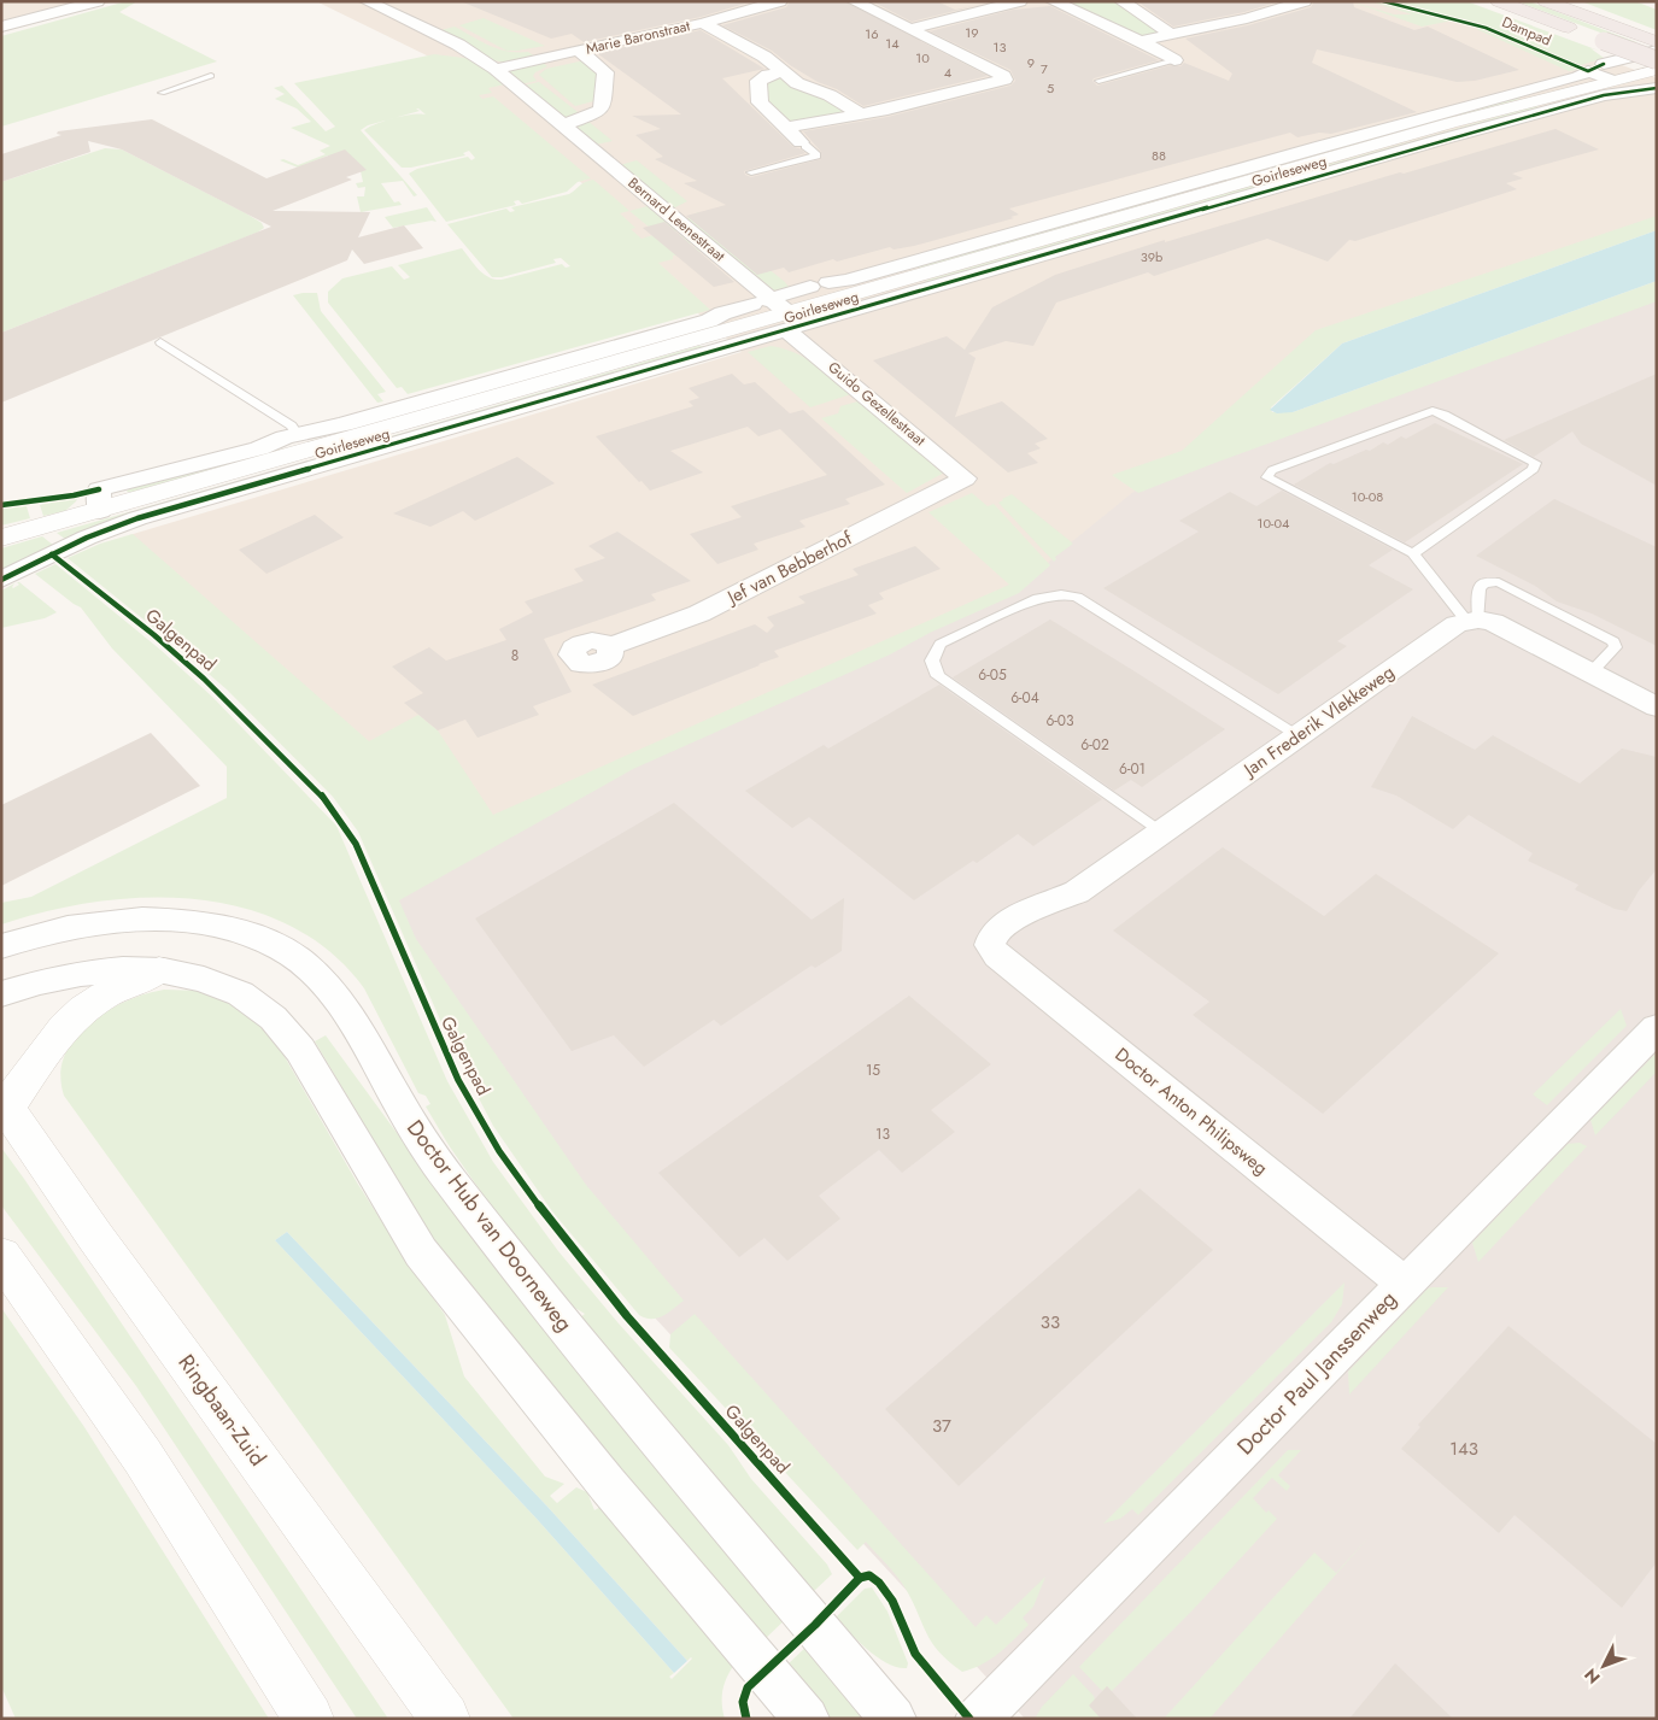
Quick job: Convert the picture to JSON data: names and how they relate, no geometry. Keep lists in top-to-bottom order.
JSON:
{
  "streets": {
    "street": [
      "Marie Baronstraat",
      "Goirleseweg",
      "Bernard Leenestraat",
      "Guido Gezellestraat",
      "Jef van Bebberhof",
      "Jan Frederik Vlekkeweg",
      "Doctor Anton Philipsweg",
      "Doctor Hub van Doorneweg",
      "Doctor Paul Janssenweg",
      "Ringbaan-Zuid"
    ],
    "cycle path": ["Dampad", "Galgenpad"]
  },
  "crossings": [
    ["Marie Baronstraat", "Bernard Leenestraat"],
    ["Goirleseweg", "Bernard Leenestraat"],
    ["Goirleseweg", "Guido Gezellestraat"],
    ["Bernard Leenestraat", "Guido Gezellestraat"],
    ["Guido Gezellestraat", "Jef van Bebberhof"],
    ["Jan Frederik Vlekkeweg", "Doctor Anton Philipsweg"],
    ["Doctor Anton Philipsweg", "Doctor Paul Janssenweg"]
  ],
  "house_numbers": [
    "19",
    "16",
    "14",
    "13",
    "10",
    "9",
    "7",
    "4",
    "5",
    "88",
    "39b",
    "10-08",
    "10-04",
    "8",
    "6-05",
    "6-04",
    "6-03",
    "6-02",
    "6-01",
    "15",
    "13",
    "33",
    "37",
    "143"
  ],
  "north": "bottom left"
}
